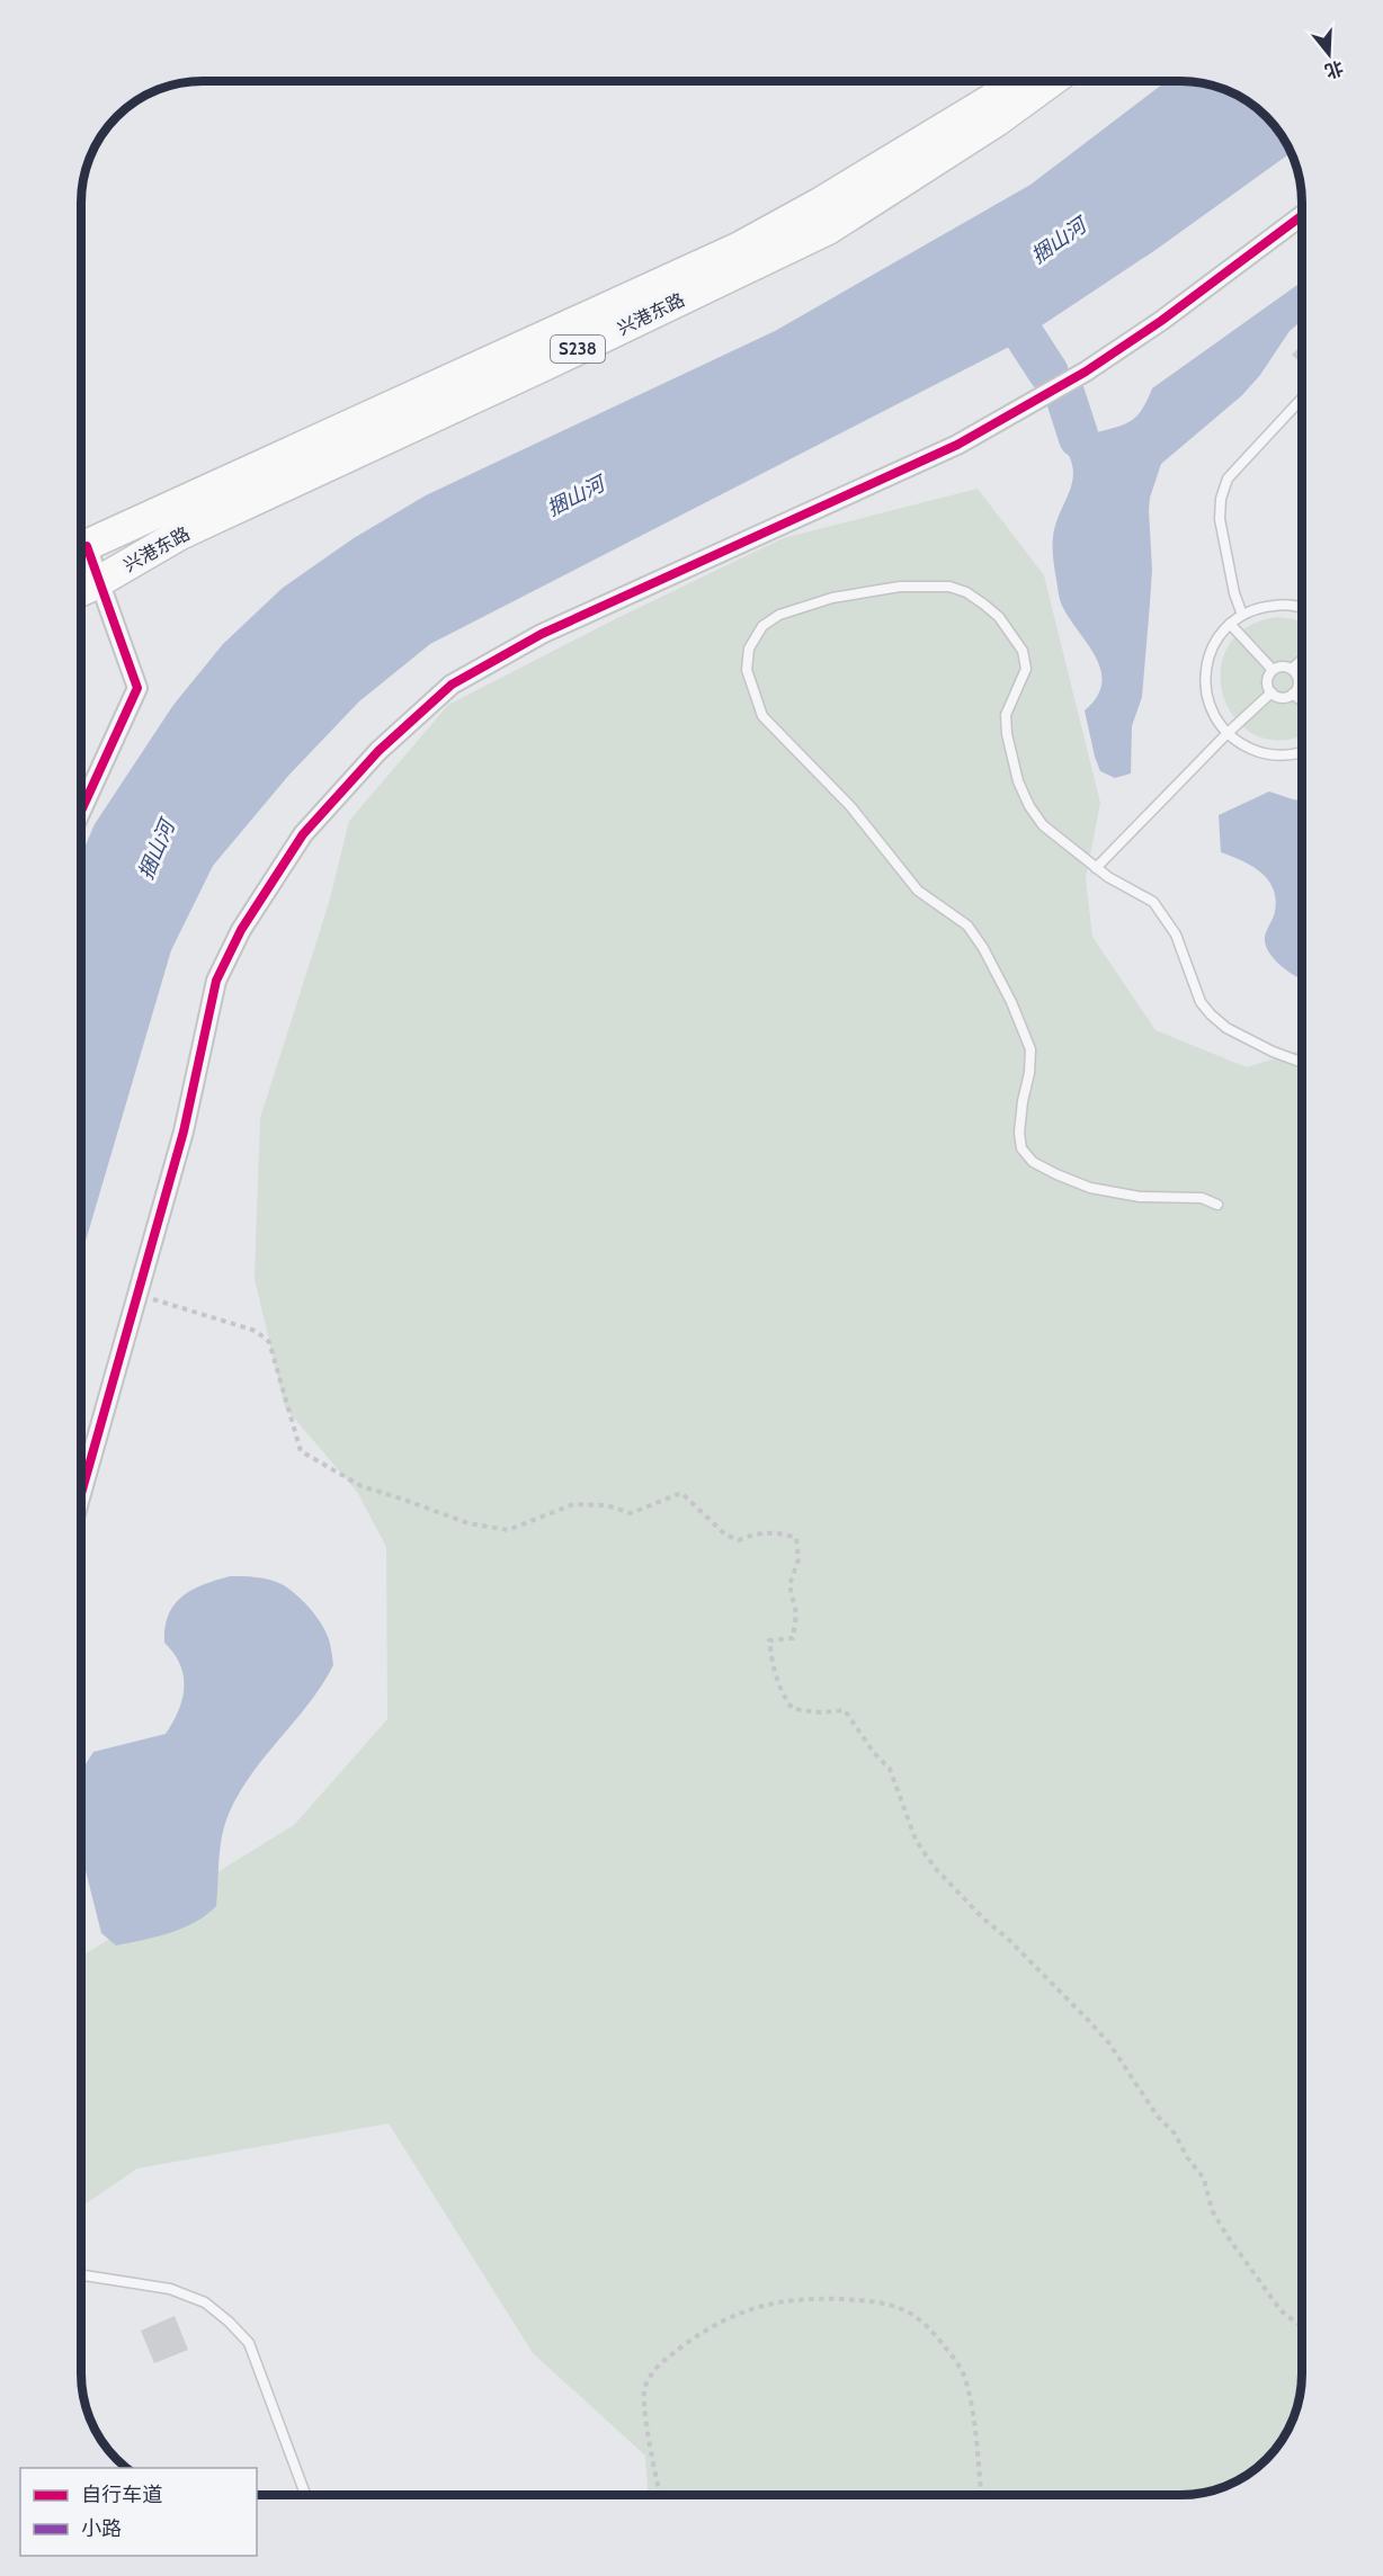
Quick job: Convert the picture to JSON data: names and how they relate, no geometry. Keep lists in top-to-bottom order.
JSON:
{
  "streets": {
    "main road": ["兴港东路", "S238"]
  },
  "water": ["捆山河"],
  "legend": ["自行车道", "小路"],
  "north": "bottom"
}
